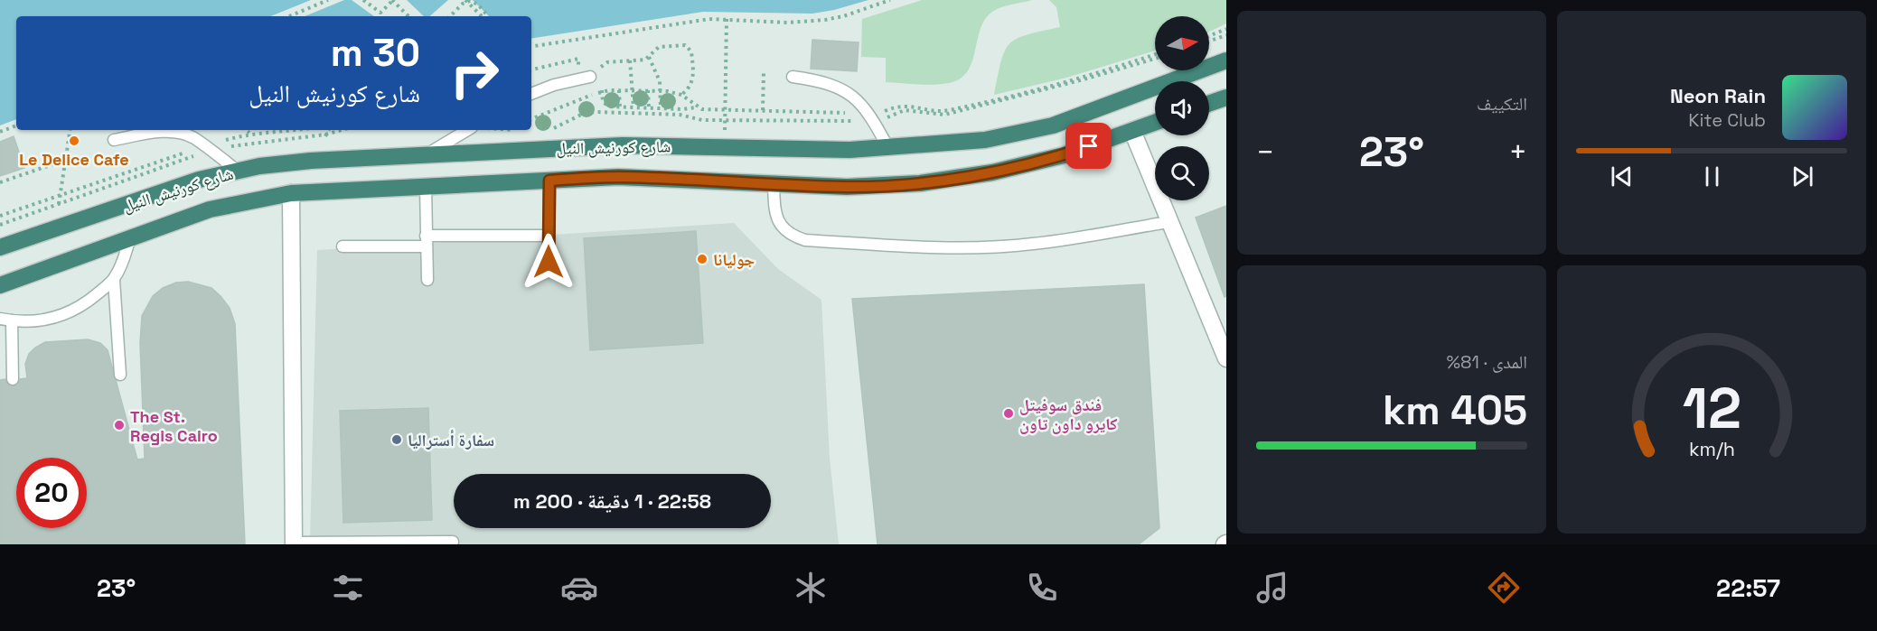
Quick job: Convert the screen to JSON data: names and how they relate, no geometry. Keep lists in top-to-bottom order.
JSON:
{
  "streets": {
    "highway": ["شارع كورنيش النيل"]
  },
  "places": [
    "Le Delice Cafe",
    "جوليانا",
    "فندق سوفيتل كايرو داون تاون",
    "The St. Regis Cairo",
    "سفارة أستراليا"
  ],
  "north": "right",
  "page": {
    "tile": [
      "التكييف",
      ["المدى · 81%", "405 km"]
    ],
    "turn": ["30 m", "شارع كورنيش النيل"],
    "song": ["Neon Rain", "Kite Club"],
    "heat": ["−", "23°", "+"],
    "limit": "20",
    "trip": "22:58 · 1 دقيقة · 200 m",
    "tabs": ["22:57", "23°"],
    "gauge": ["12", "km/h"]
  }
}
